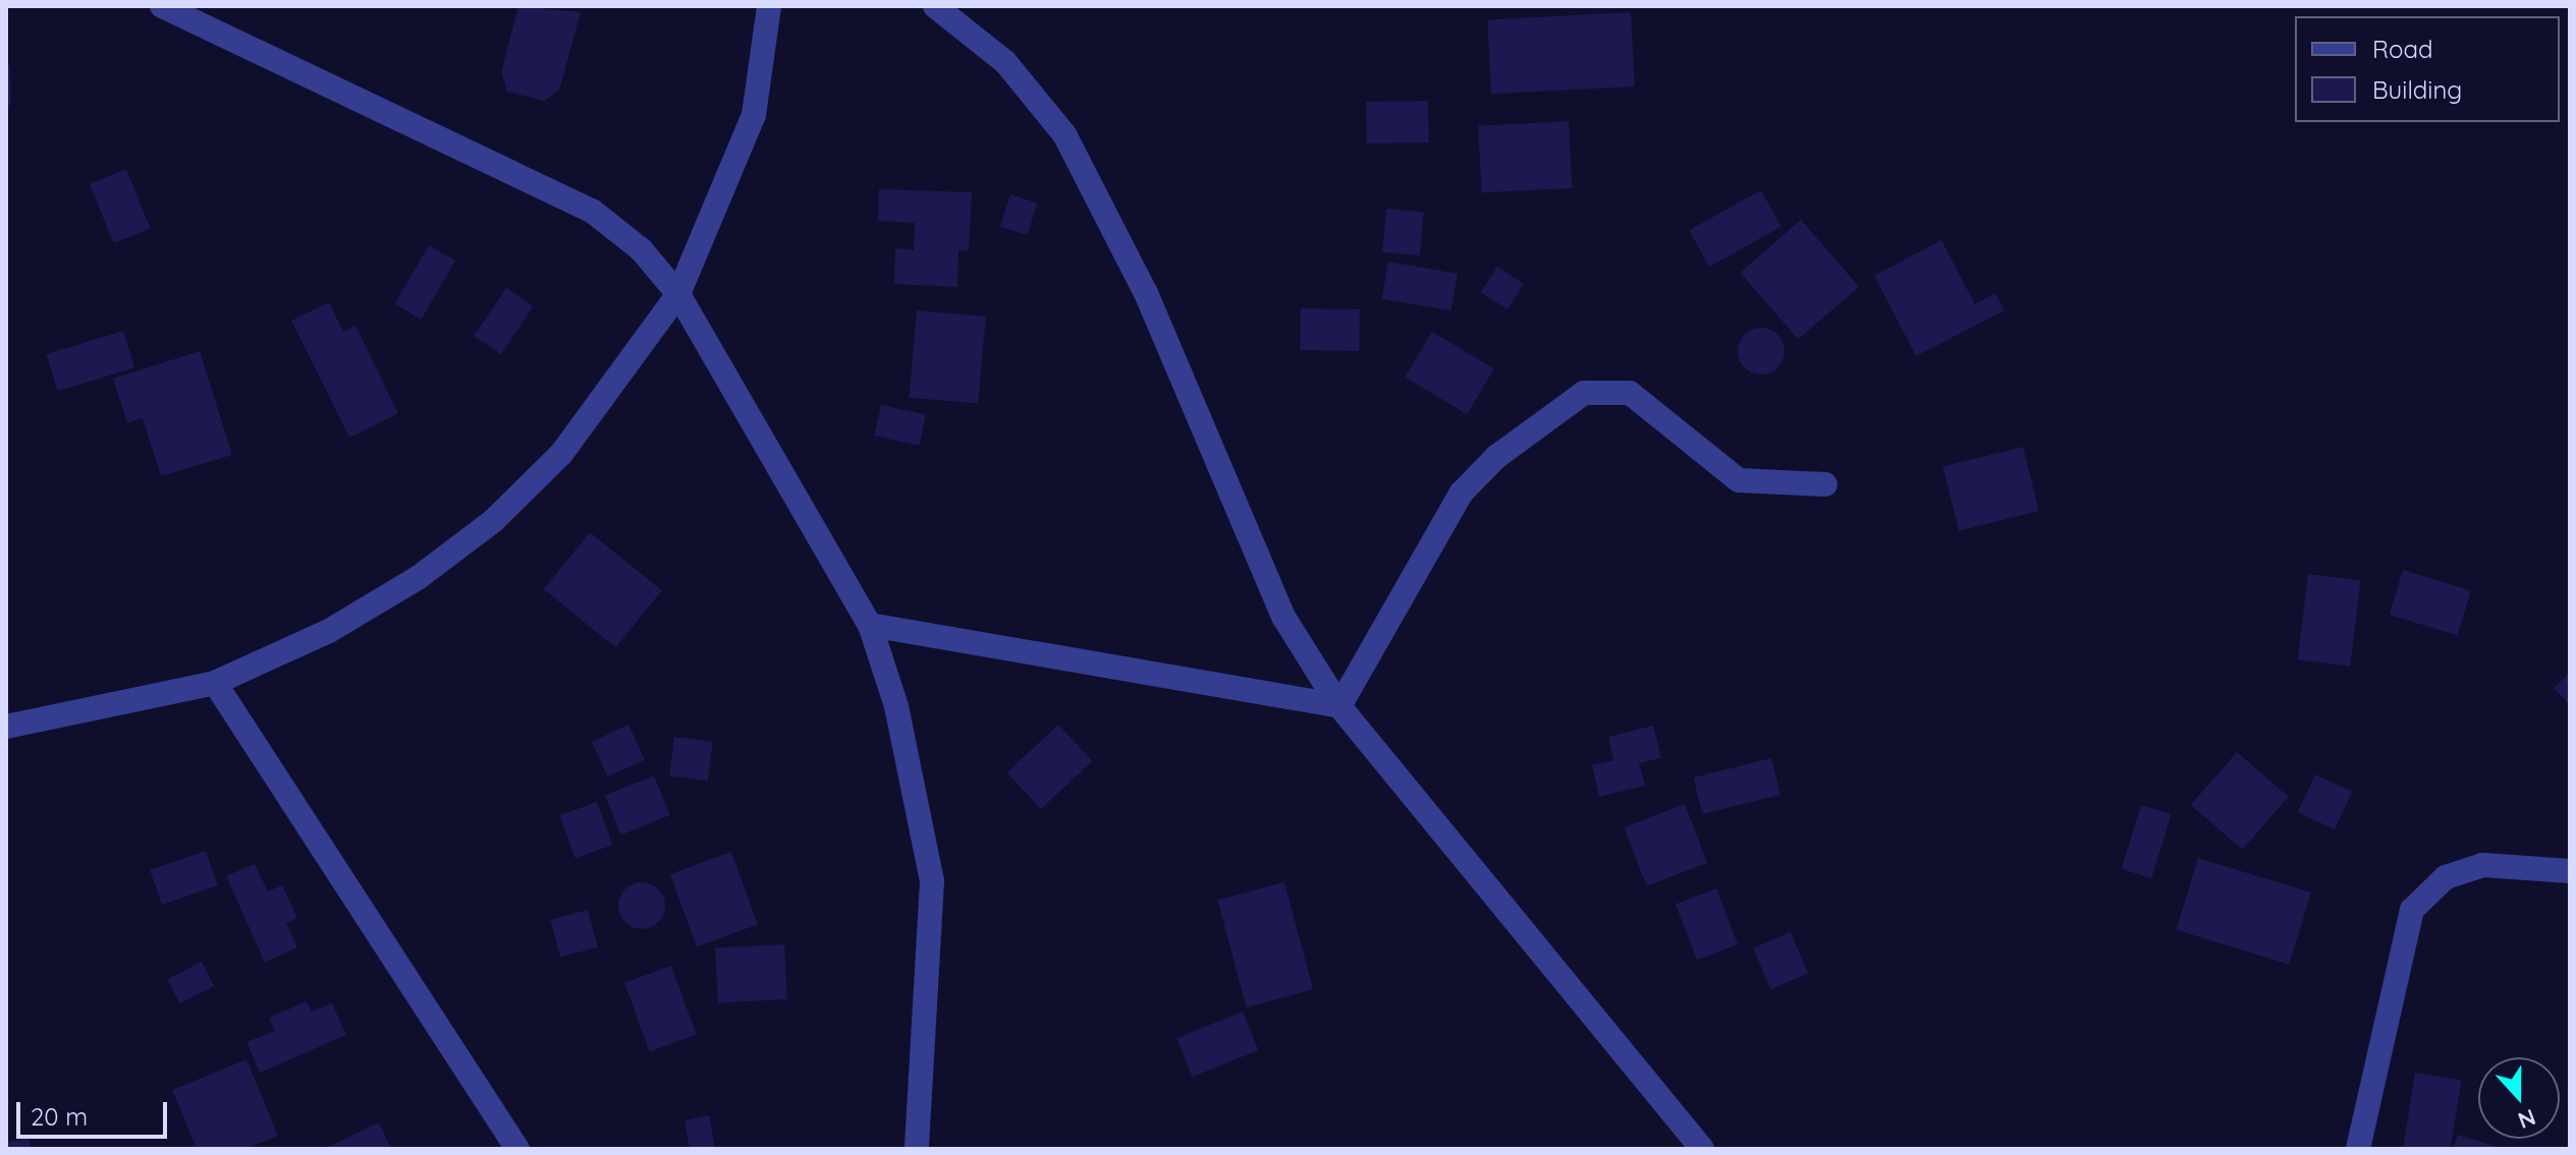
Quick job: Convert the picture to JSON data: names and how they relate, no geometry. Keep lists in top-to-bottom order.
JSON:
{
  "legend": ["Road", "Building"],
  "scale_bar": "20 m",
  "north": "bottom"
}
